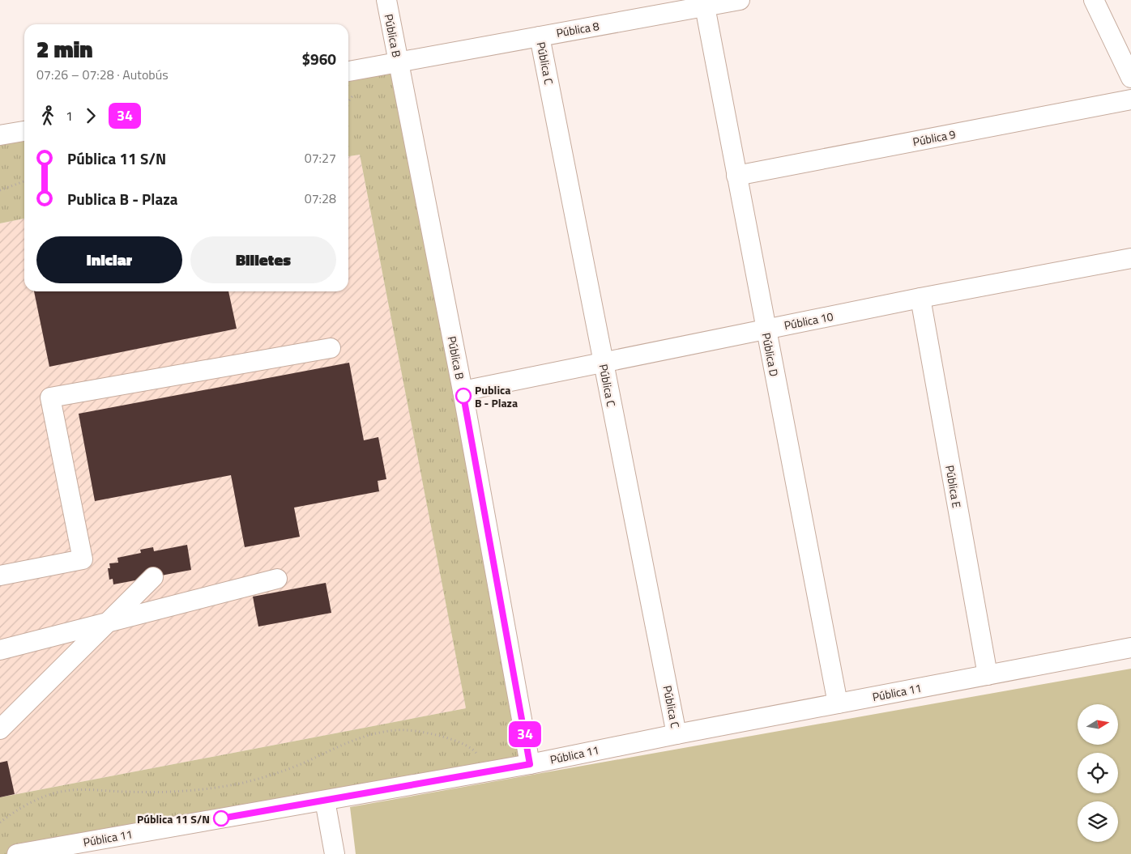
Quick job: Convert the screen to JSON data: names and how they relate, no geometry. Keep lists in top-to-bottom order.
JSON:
{
  "streets": {
    "street": [
      "Pública 8",
      "Pública B",
      "Pública C",
      "Pública 9",
      "Pública 10",
      "Pública D",
      "Pública E",
      "Pública 11"
    ]
  },
  "crossings": [
    ["Pública 8", "Pública B"],
    ["Pública 8", "Pública C"],
    ["Pública 8", "Pública D"],
    ["Pública B", "Pública 10"],
    ["Pública B", "Pública 11"],
    ["Pública C", "Pública 10"],
    ["Pública C", "Pública 11"],
    ["Pública 9", "Pública D"],
    ["Pública 10", "Pública D"],
    ["Pública 10", "Pública E"],
    ["Pública D", "Pública 11"],
    ["Pública E", "Pública 11"]
  ],
  "places": ["Publica B - Plaza", "Pública 11 S/N"],
  "lines": ["bus line 34"],
  "north": "right",
  "page": {
    "on_map": "34",
    "heading": ["2 min", "07:26 – 07:28 · Autobús", "$960"],
    "legs": ["1", "34"],
    "list": [
      {
        "name": "Pública 11 S/N",
        "value": "07:27"
      },
      {
        "name": "Publica B - Plaza",
        "value": "07:28"
      }
    ],
    "buttons": ["Iniciar", "Billetes"]
  }
}
